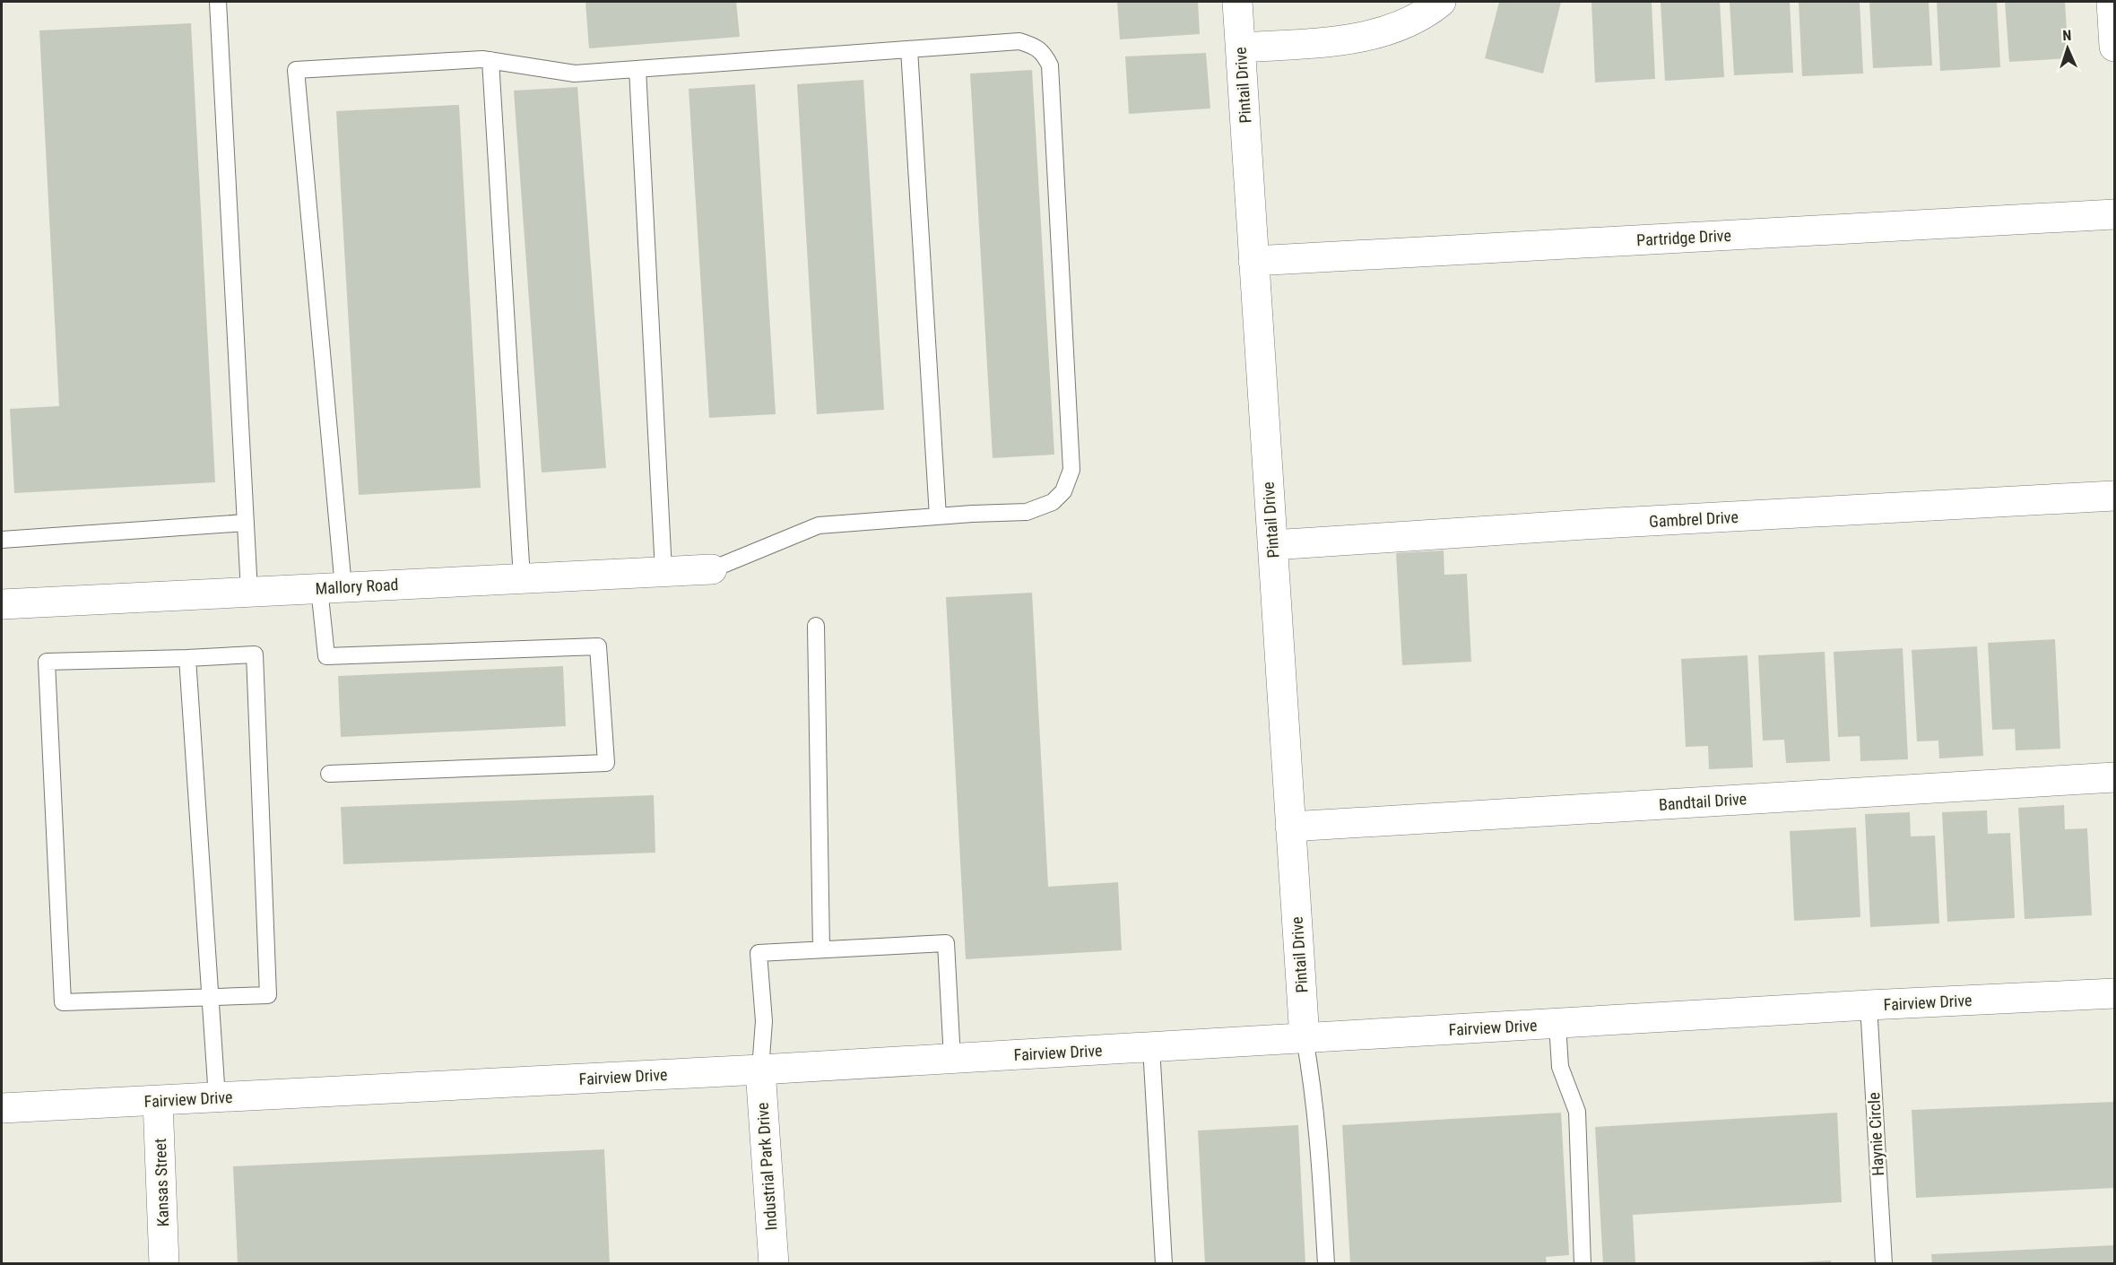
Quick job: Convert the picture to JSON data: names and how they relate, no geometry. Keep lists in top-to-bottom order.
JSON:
{
  "streets": {
    "street": [
      "Pintail Drive",
      "Partridge Drive",
      "Gambrel Drive",
      "Mallory Road",
      "Bandtail Drive",
      "Fairview Drive",
      "Industrial Park Drive",
      "Kansas Street"
    ],
    "lane": ["Haynie Circle"]
  },
  "crossings": [
    ["Pintail Drive", "Partridge Drive"],
    ["Pintail Drive", "Gambrel Drive"],
    ["Pintail Drive", "Bandtail Drive"],
    ["Pintail Drive", "Fairview Drive"],
    ["Fairview Drive", "Haynie Circle"],
    ["Fairview Drive", "Industrial Park Drive"],
    ["Fairview Drive", "Kansas Street"]
  ],
  "north": "top"
}
